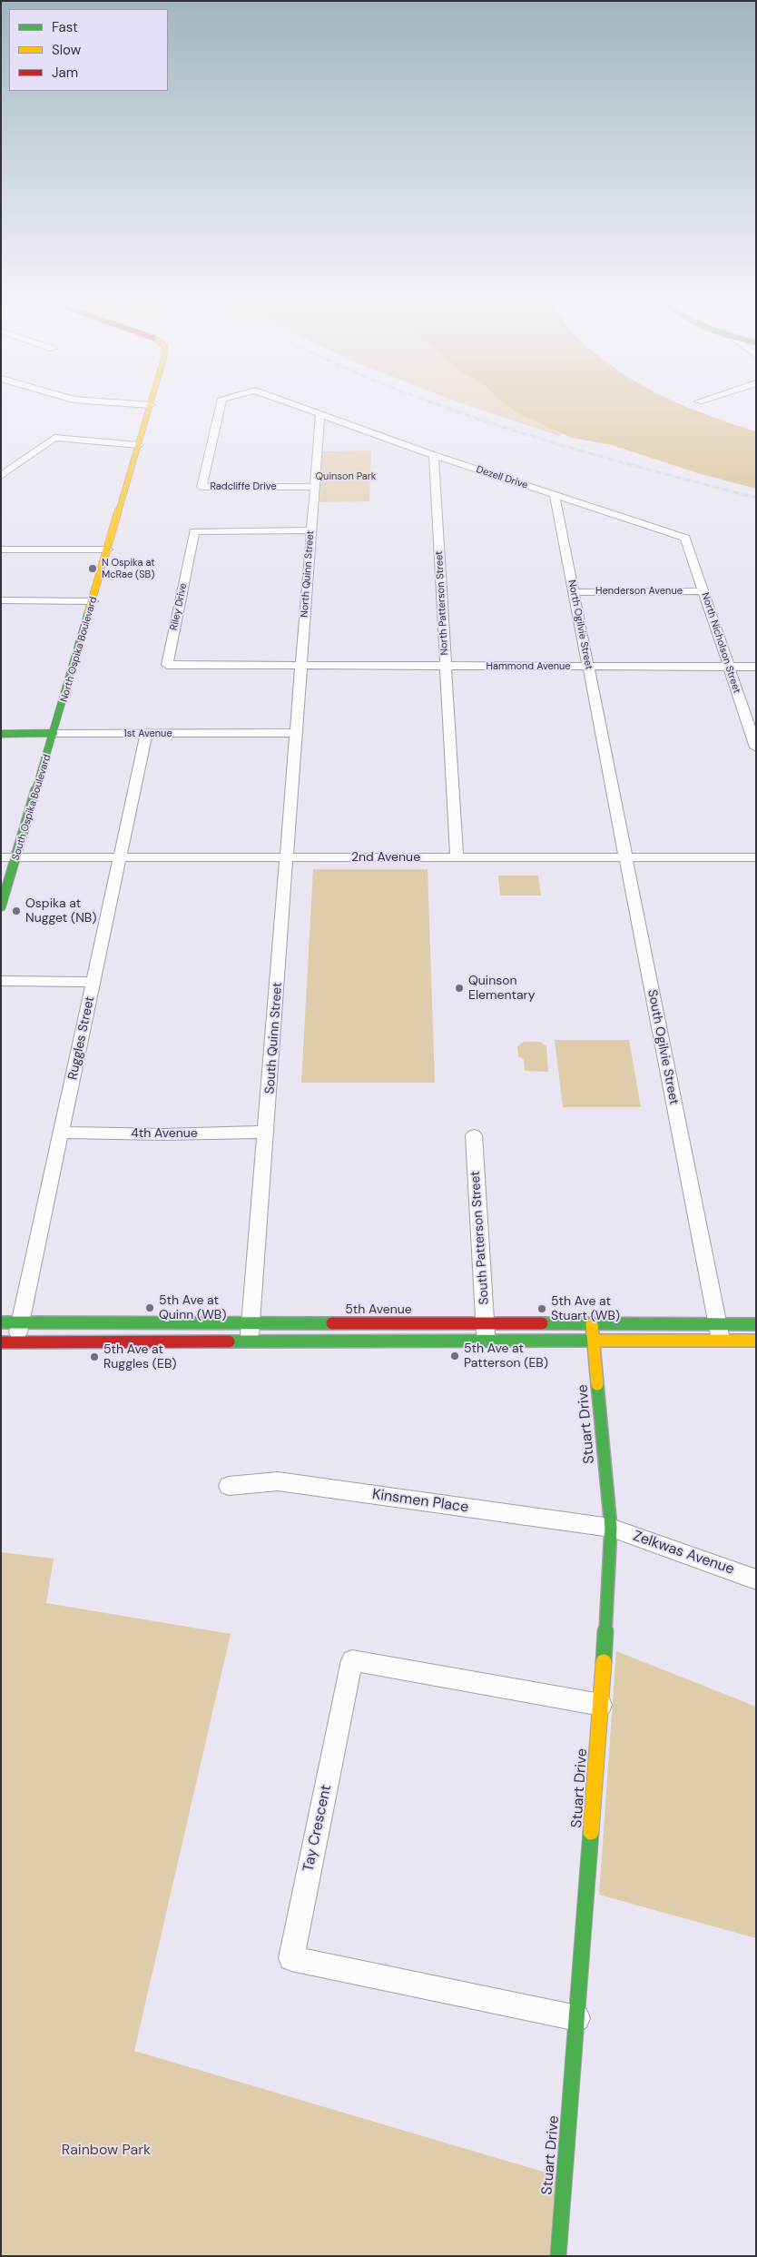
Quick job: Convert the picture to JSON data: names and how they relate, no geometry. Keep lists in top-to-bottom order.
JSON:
{
  "streets": {
    "street": [
      "Dezell Drive",
      "Radcliffe Drive",
      "North Quinn Street",
      "Henderson Avenue",
      "North Patterson Street",
      "Riley Drive",
      "North Ogilvie Street",
      "North Nicholson Street",
      "North Ospika Boulevard",
      "Hammond Avenue",
      "1st Avenue",
      "South Ospika Boulevard",
      "2nd Avenue",
      "Ruggles Street",
      "South Quinn Street",
      "South Ogilvie Street",
      "4th Avenue",
      "South Patterson Street",
      "5th Avenue",
      "Stuart Drive",
      "Kinsmen Place",
      "Zelkwas Avenue",
      "Tay Crescent"
    ]
  },
  "crossings": [
    ["Dezell Drive", "Radcliffe Drive"],
    ["Dezell Drive", "North Quinn Street"],
    ["Dezell Drive", "North Patterson Street"],
    ["Dezell Drive", "North Ogilvie Street"],
    ["Dezell Drive", "North Nicholson Street"],
    ["Radcliffe Drive", "North Quinn Street"],
    ["North Quinn Street", "Riley Drive"],
    ["North Quinn Street", "Hammond Avenue"],
    ["North Quinn Street", "1st Avenue"],
    ["North Quinn Street", "South Quinn Street"],
    ["Henderson Avenue", "North Ogilvie Street"],
    ["Henderson Avenue", "North Nicholson Street"],
    ["North Patterson Street", "Hammond Avenue"],
    ["North Patterson Street", "2nd Avenue"],
    ["Riley Drive", "Hammond Avenue"],
    ["North Ogilvie Street", "Hammond Avenue"],
    ["North Ogilvie Street", "South Ogilvie Street"],
    ["North Nicholson Street", "Hammond Avenue"],
    ["North Ospika Boulevard", "1st Avenue"],
    ["North Ospika Boulevard", "South Ospika Boulevard"],
    ["1st Avenue", "South Ospika Boulevard"],
    ["1st Avenue", "Ruggles Street"],
    ["1st Avenue", "South Quinn Street"],
    ["South Ospika Boulevard", "2nd Avenue"],
    ["2nd Avenue", "Ruggles Street"],
    ["2nd Avenue", "South Quinn Street"],
    ["2nd Avenue", "South Ogilvie Street"],
    ["Ruggles Street", "4th Avenue"],
    ["Ruggles Street", "5th Avenue"],
    ["South Quinn Street", "4th Avenue"],
    ["South Quinn Street", "5th Avenue"],
    ["South Ogilvie Street", "5th Avenue"],
    ["South Patterson Street", "5th Avenue"],
    ["5th Avenue", "Stuart Drive"],
    ["Stuart Drive", "Kinsmen Place"],
    ["Stuart Drive", "Zelkwas Avenue"],
    ["Stuart Drive", "Tay Crescent"],
    ["Kinsmen Place", "Zelkwas Avenue"]
  ],
  "parks": ["Quinson Park", "Rainbow Park"],
  "places": [
    "N Ospika at McRae (SB)",
    "Ospika at Nugget (NB)",
    "Quinson Elementary",
    "5th Ave at Quinn (WB)",
    "5th Ave at Stuart (WB)",
    "5th Ave at Patterson (EB)",
    "5th Ave at Ruggles (EB)"
  ],
  "legend": ["Fast", "Slow", "Jam"]
}
